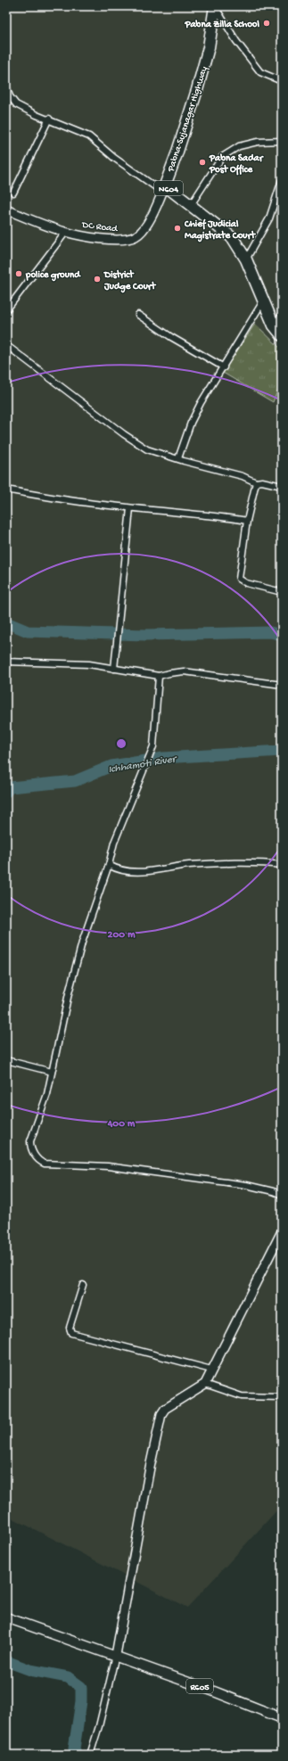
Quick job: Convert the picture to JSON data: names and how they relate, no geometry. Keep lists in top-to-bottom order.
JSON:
{
  "streets": {
    "highway": ["Pabna-Sujanagar Highway", "N604"],
    "main road": ["R605"],
    "street": ["DC Road"]
  },
  "crossings": [
    ["Pabna-Sujanagar Highway", "N604"],
    ["Pabna-Sujanagar Highway", "DC Road"],
    ["N604", "DC Road"]
  ],
  "water": ["Ichhamoti River"],
  "places": [
    "Pabna Zilla School",
    "Pabna Sadar Post Office",
    "Chief Judicial Magistrate Court",
    "police ground",
    "District Judge Court"
  ],
  "rings": ["200 m", "400 m"]
}
